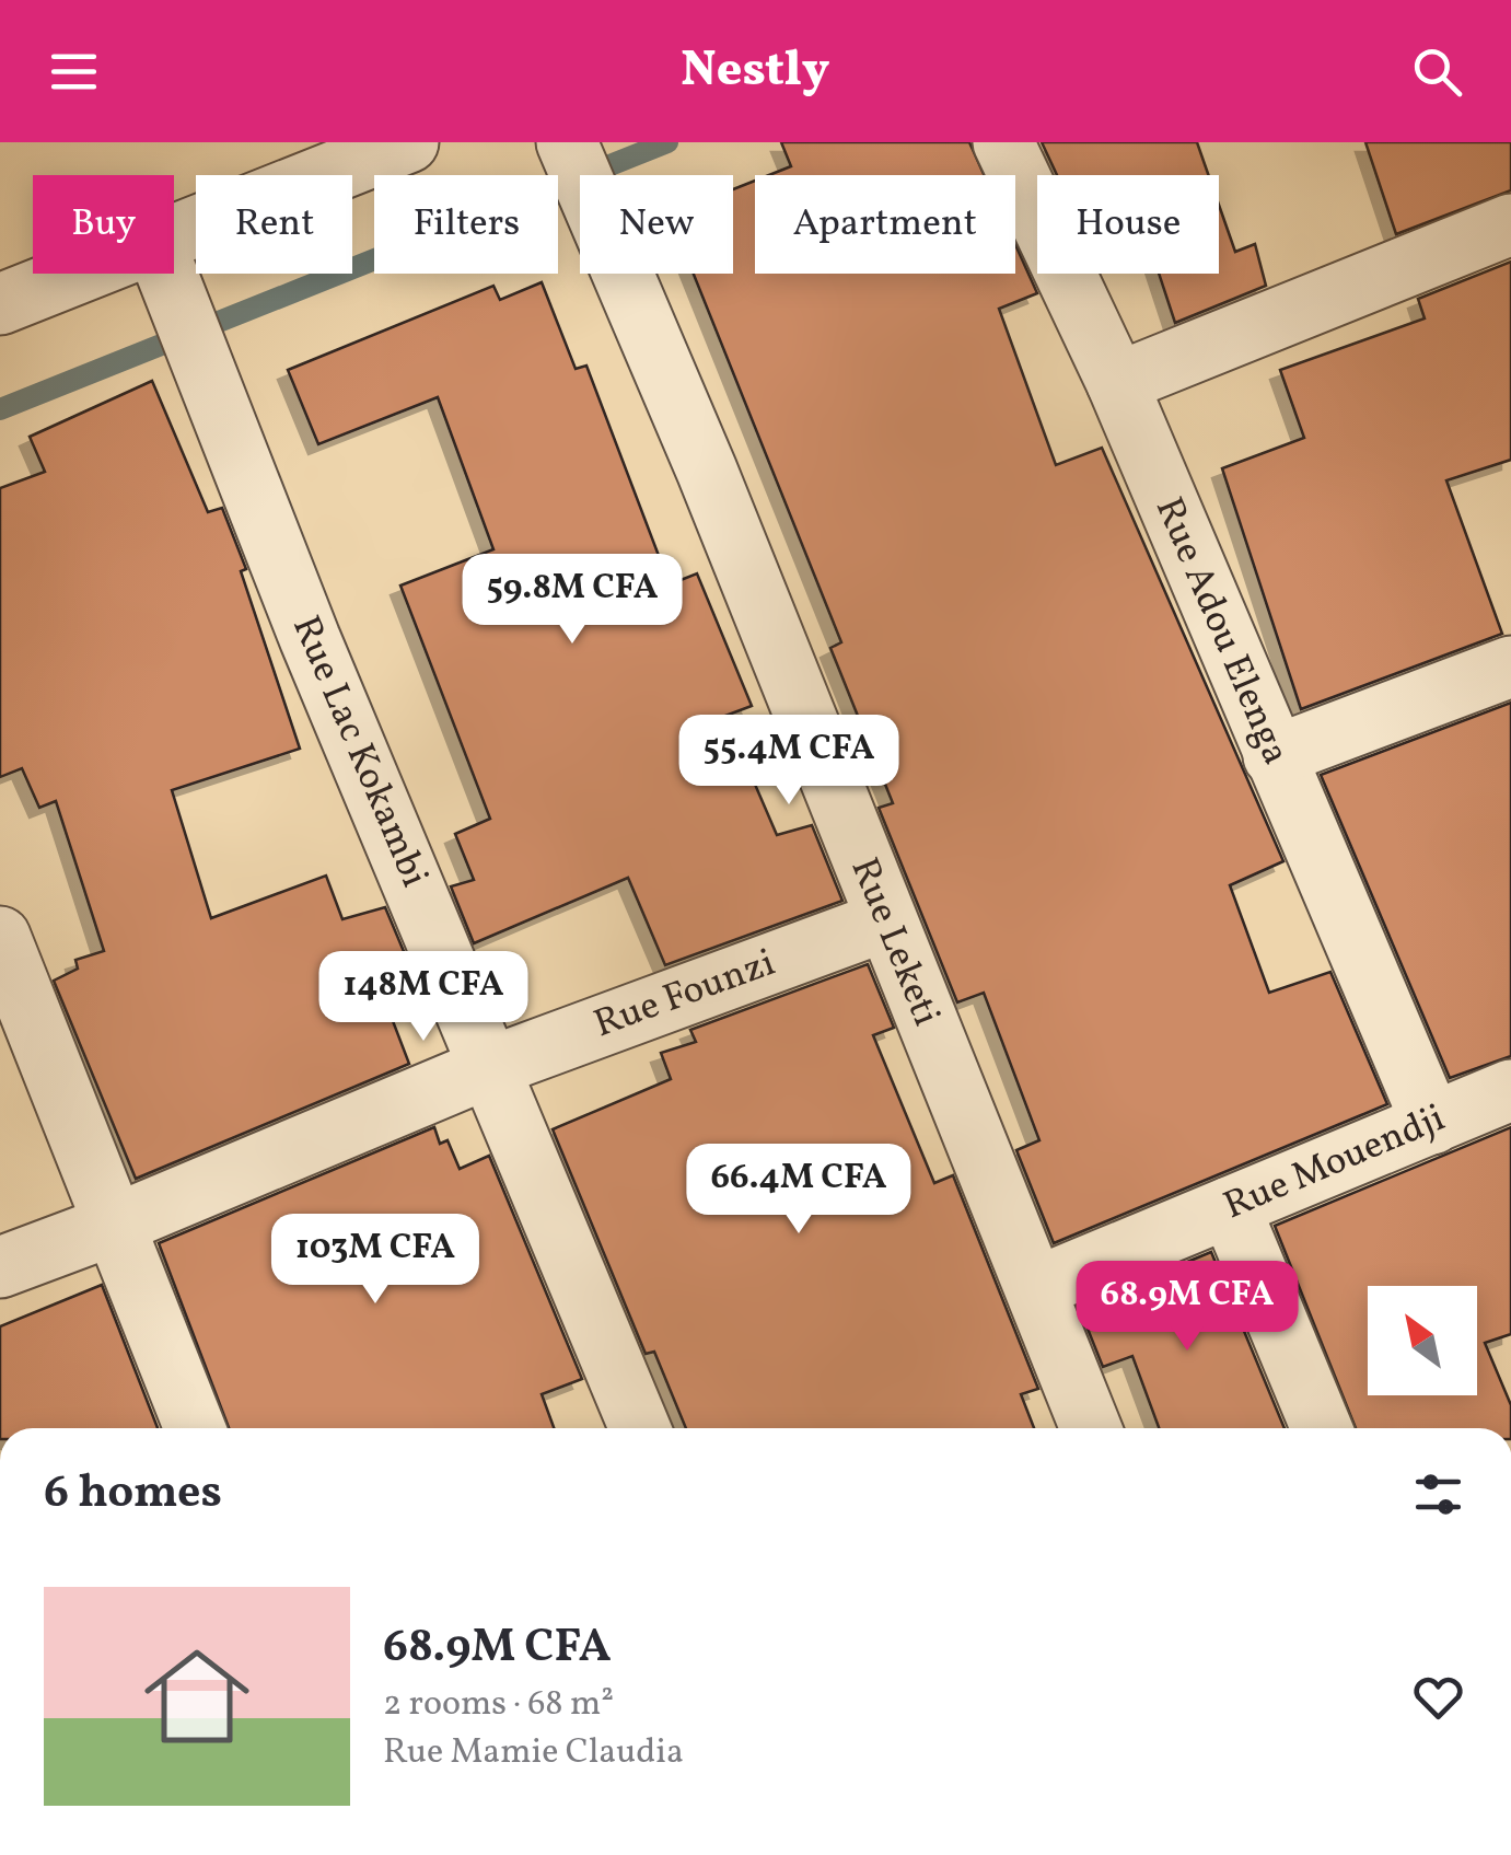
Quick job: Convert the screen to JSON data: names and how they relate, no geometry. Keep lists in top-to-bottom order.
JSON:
{
  "streets": {
    "street": [
      "Rue Adou Elenga",
      "Rue Lac Kokambi",
      "Rue Leketi",
      "Rue Founzi",
      "Rue Mouendji"
    ]
  },
  "crossings": [
    ["Rue Adou Elenga", "Rue Mouendji"],
    ["Rue Lac Kokambi", "Rue Founzi"],
    ["Rue Leketi", "Rue Founzi"],
    ["Rue Leketi", "Rue Mouendji"]
  ],
  "north": "top left",
  "page": {
    "header": "Nestly",
    "chip": [
      "Buy",
      "Rent",
      "Filters",
      "New",
      "Apartment",
      "House"
    ],
    "price": [
      "59.8M CFA",
      "55.4M CFA",
      "148M CFA",
      "66.4M CFA",
      "103M CFA",
      "68.9M CFA"
    ],
    "heading": "6 homes",
    "list": [
      {
        "name": "68.9M CFA",
        "note": "2 rooms · 68 m² · Rue Mamie Claudia"
      }
    ]
  }
}
